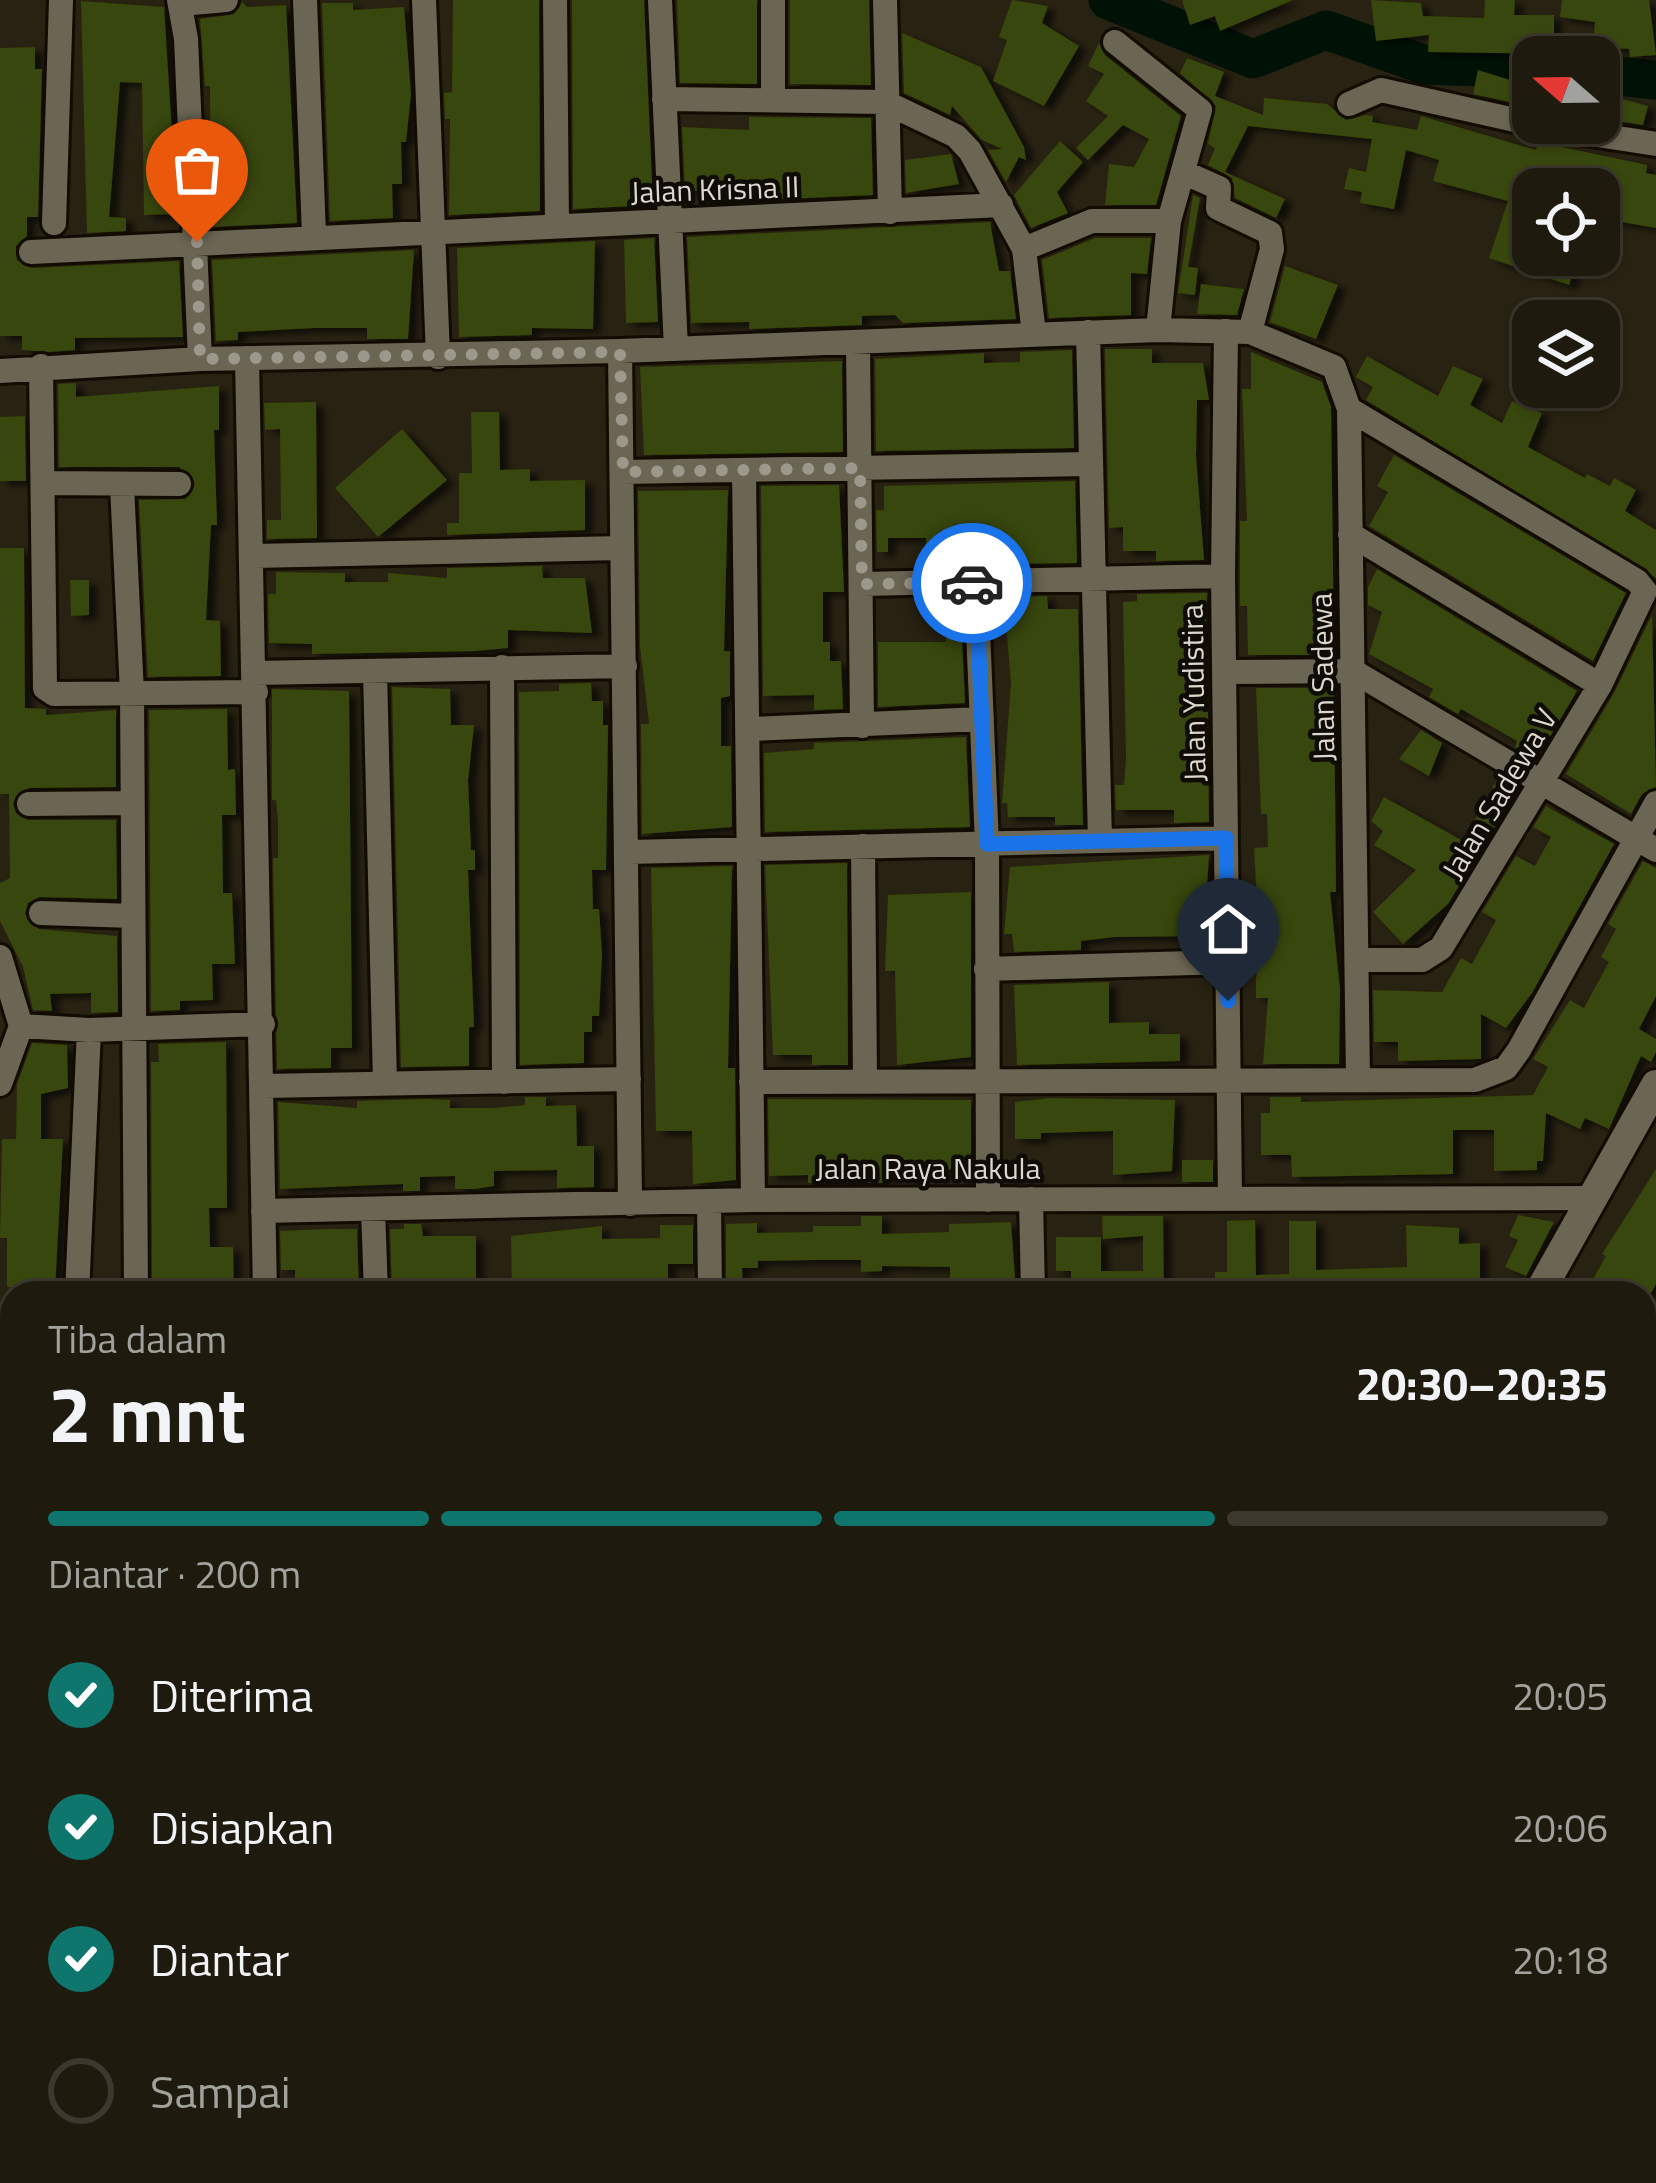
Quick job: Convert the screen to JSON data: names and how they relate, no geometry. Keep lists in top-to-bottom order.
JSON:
{
  "streets": {
    "street": [
      "Jalan Krisna II",
      "Jalan Sadewa",
      "Jalan Yudistira",
      "Jalan Sadewa V",
      "Jalan Raya Nakula"
    ]
  },
  "crossings": [
    ["Jalan Sadewa", "Jalan Sadewa V"],
    ["Jalan Yudistira", "Jalan Raya Nakula"]
  ],
  "north": "left",
  "page": {
    "heading": ["2 mnt", "Tiba dalam", "20:30–20:35"],
    "bar": "Diantar · 200 m",
    "list": [
      ["Diterima", "20:05"],
      ["Disiapkan", "20:06"],
      ["Diantar", "20:18"],
      "Sampai"
    ]
  }
}
